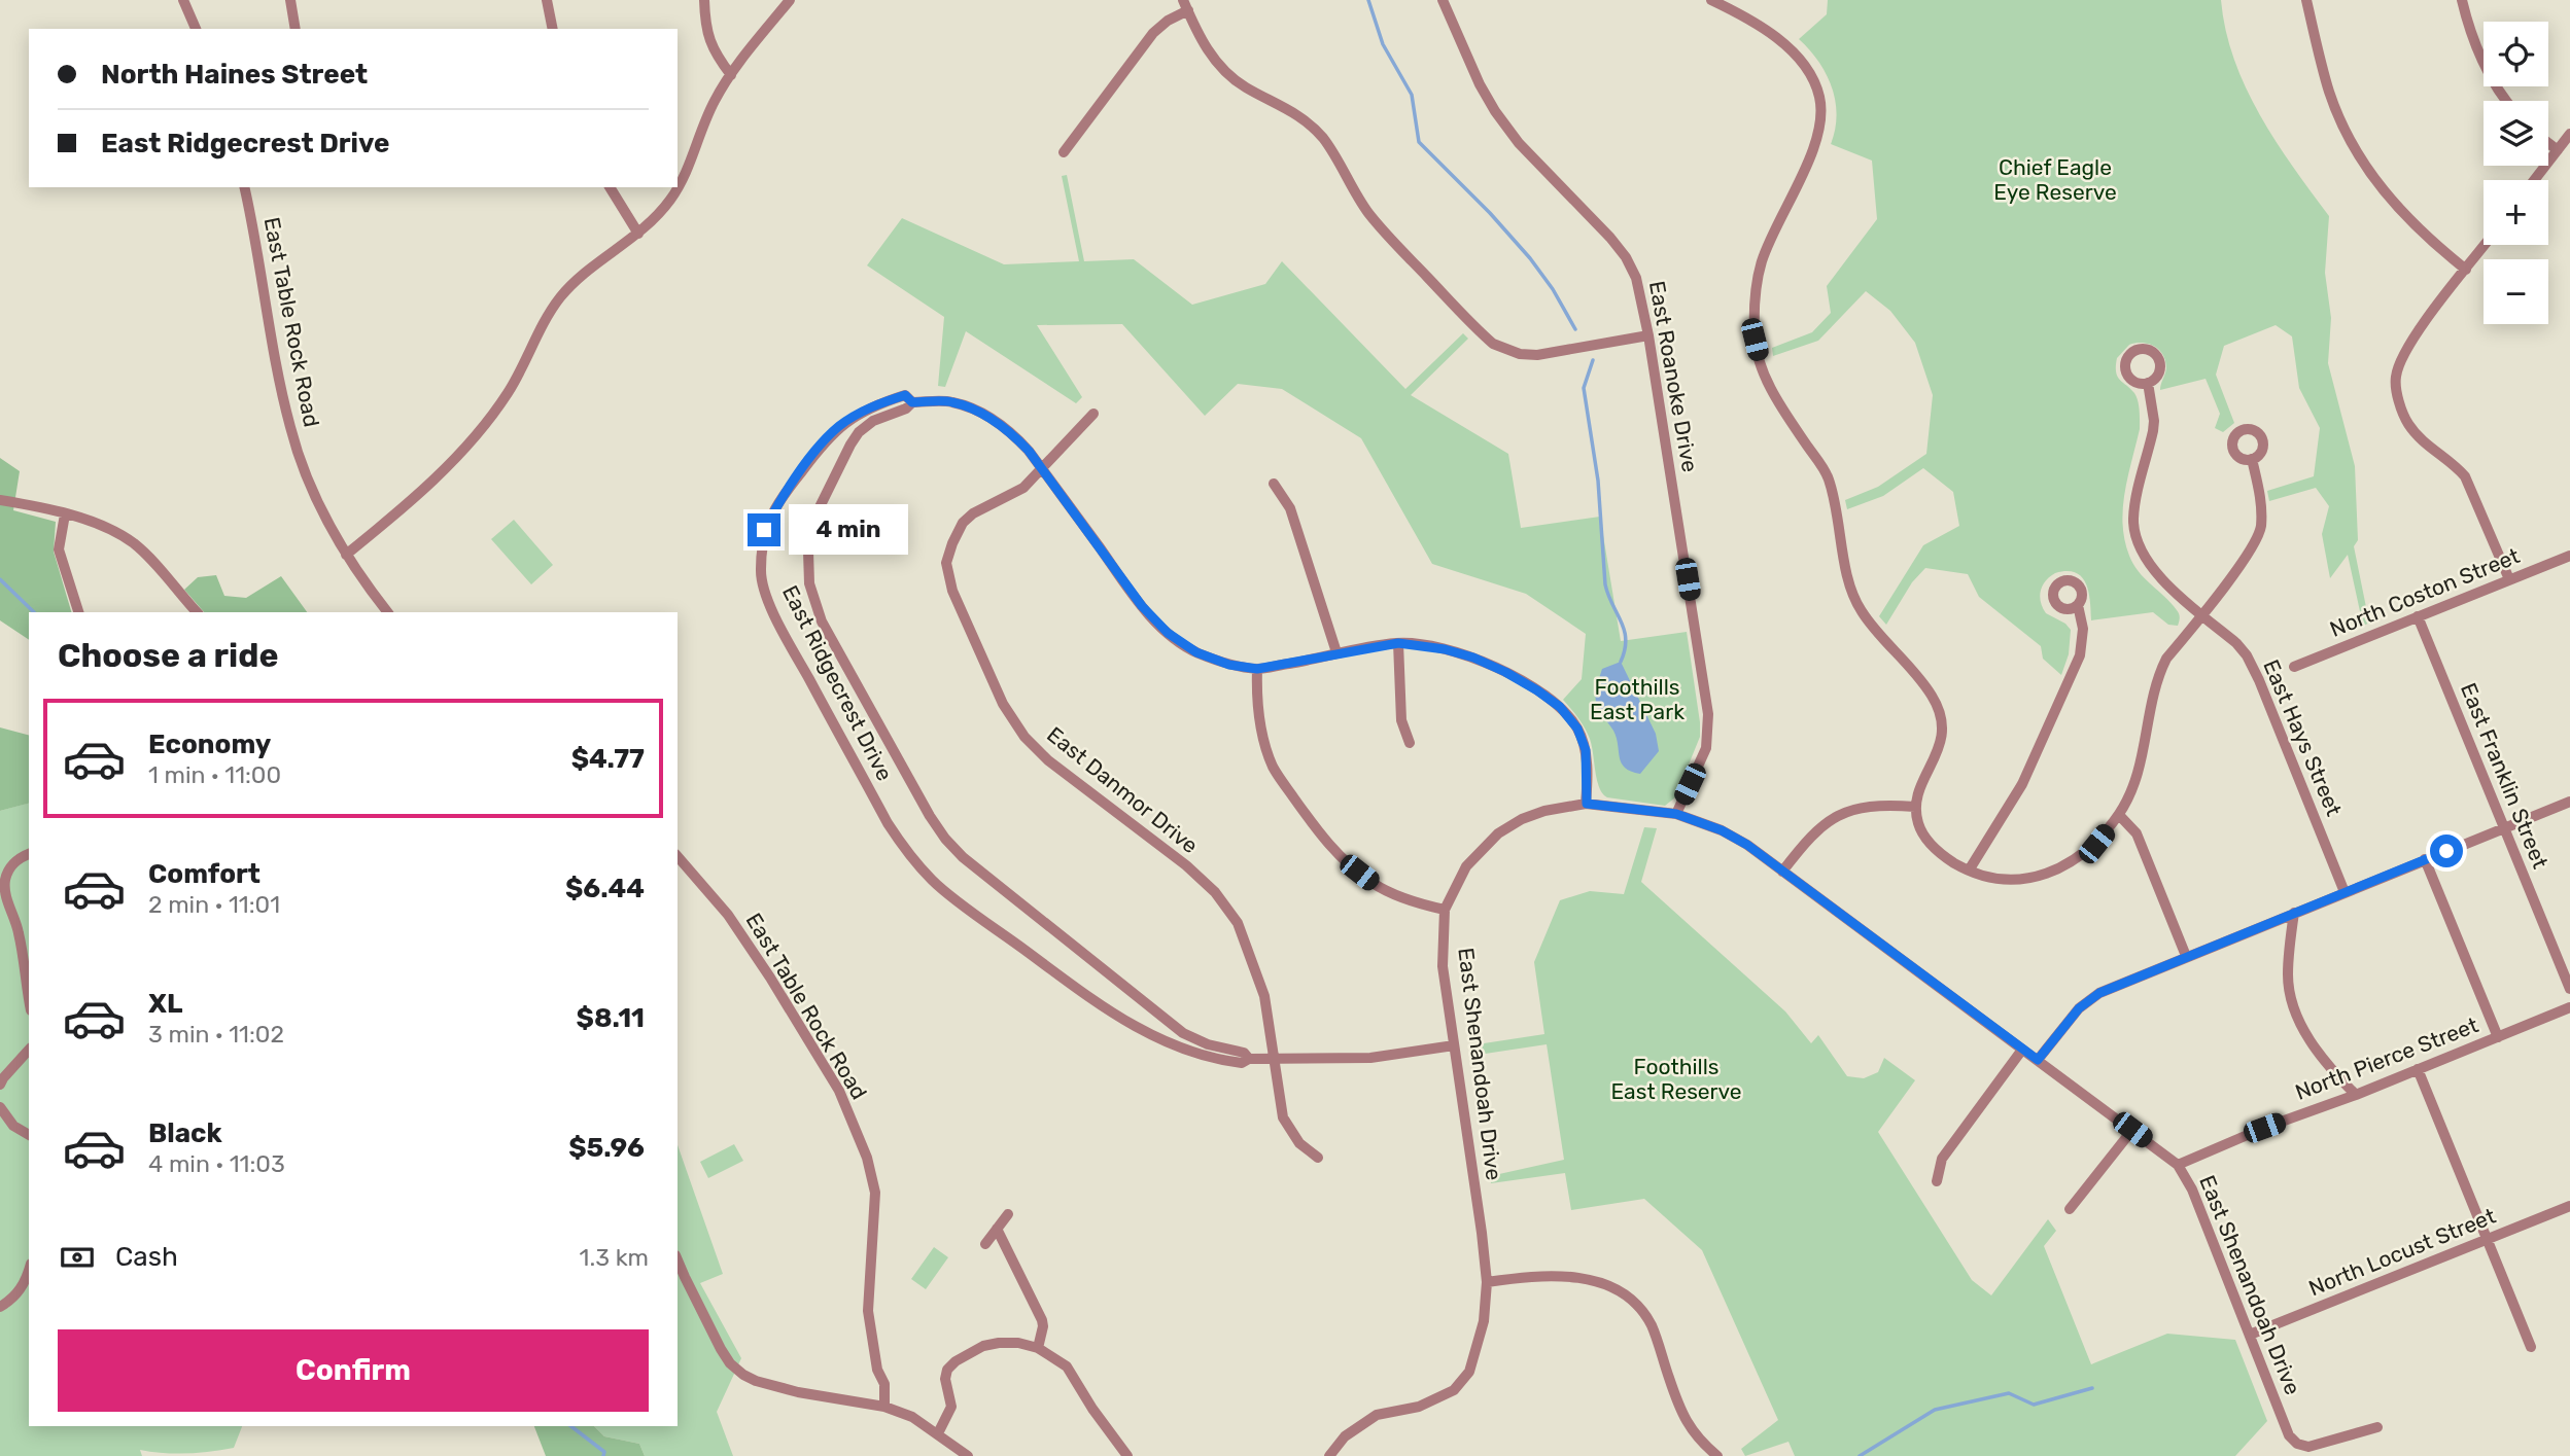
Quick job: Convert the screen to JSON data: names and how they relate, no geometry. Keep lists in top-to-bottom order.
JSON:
{
  "streets": {
    "street": [
      "East Table Rock Road",
      "East Roanoke Drive",
      "North Coston Street",
      "East Ridgecrest Drive",
      "East Hays Street",
      "East Franklin Street",
      "East Danmor Drive",
      "North Pierce Street",
      "East Shenandoah Drive",
      "North Locust Street"
    ]
  },
  "crossings": [
    ["East Roanoke Drive", "East Shenandoah Drive"],
    ["North Coston Street", "East Franklin Street"],
    ["East Ridgecrest Drive", "East Danmor Drive"],
    ["East Ridgecrest Drive", "East Shenandoah Drive"],
    ["North Pierce Street", "East Shenandoah Drive"],
    ["East Shenandoah Drive", "North Locust Street"]
  ],
  "parks": ["Chief Eagle Eye Reserve", "Foothills East Park", "Foothills East Reserve"],
  "page": {
    "map_buttons": ["+", "−"],
    "banner": ["North Haines Street", "East Ridgecrest Drive"],
    "bubble": "4 min",
    "heading": "Choose a ride",
    "list": [
      {
        "name": "Economy",
        "note": "1 min · 11:00",
        "value": "$4.77"
      },
      {
        "name": "Comfort",
        "note": "2 min · 11:01",
        "value": "$6.44"
      },
      {
        "name": "XL",
        "note": "3 min · 11:02",
        "value": "$8.11"
      },
      {
        "name": "Black",
        "note": "4 min · 11:03",
        "value": "$5.96"
      }
    ],
    "pay": ["Cash", "1.3 km"],
    "buttons": "Confirm"
  }
}
